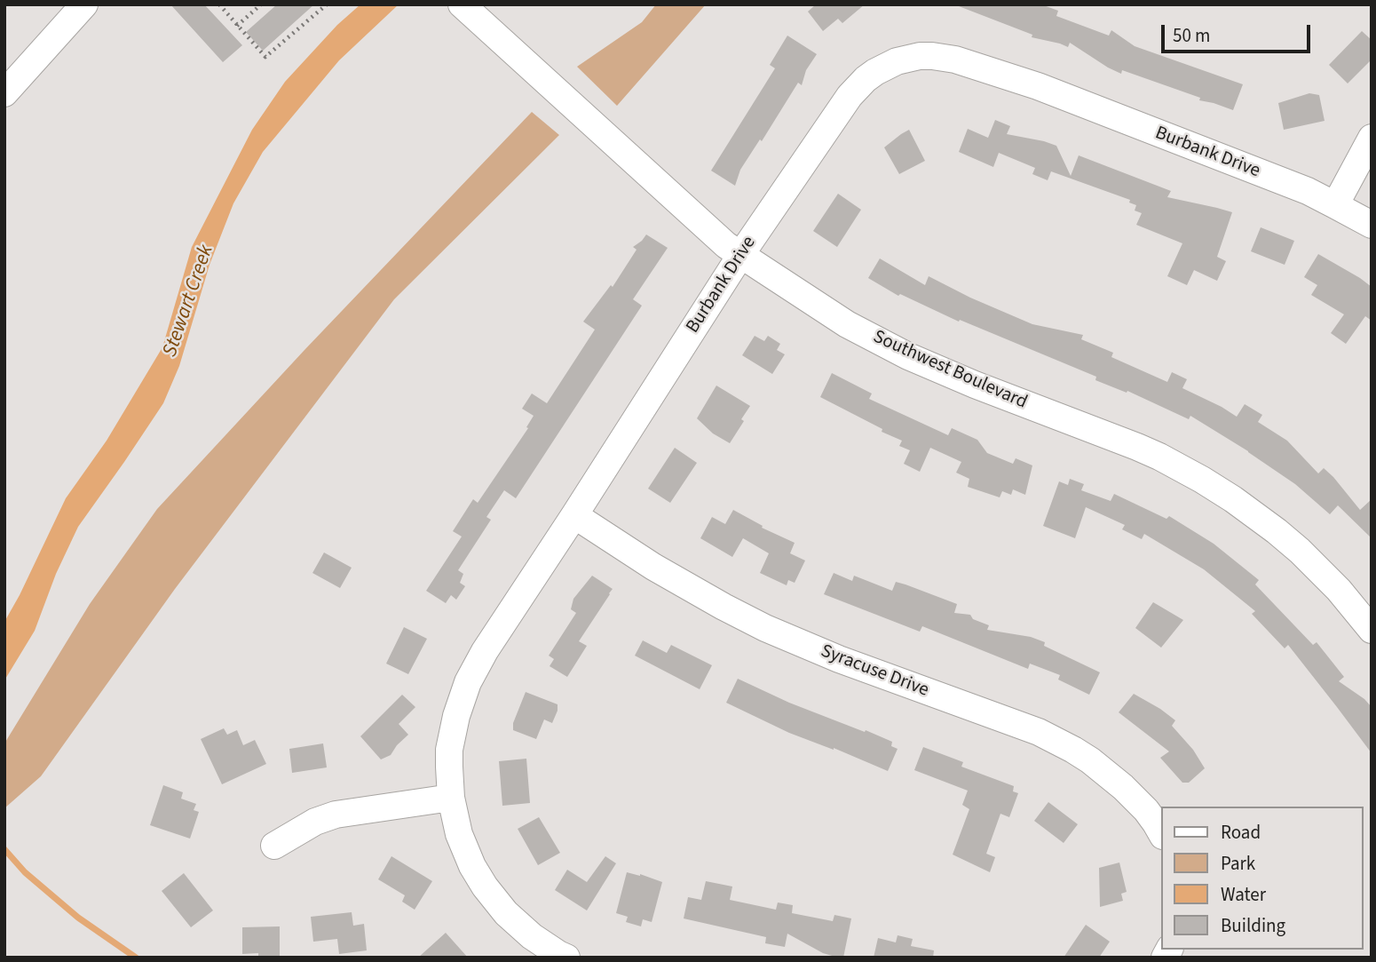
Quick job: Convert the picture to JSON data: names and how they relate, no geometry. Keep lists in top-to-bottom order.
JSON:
{
  "streets": {
    "street": ["Burbank Drive", "Southwest Boulevard", "Syracuse Drive"]
  },
  "crossings": [
    ["Burbank Drive", "Southwest Boulevard"],
    ["Burbank Drive", "Syracuse Drive"]
  ],
  "water": ["Stewart Creek"],
  "legend": [
    "Road",
    "Park",
    "Water",
    "Building"
  ],
  "scale_bar": "50 m"
}
